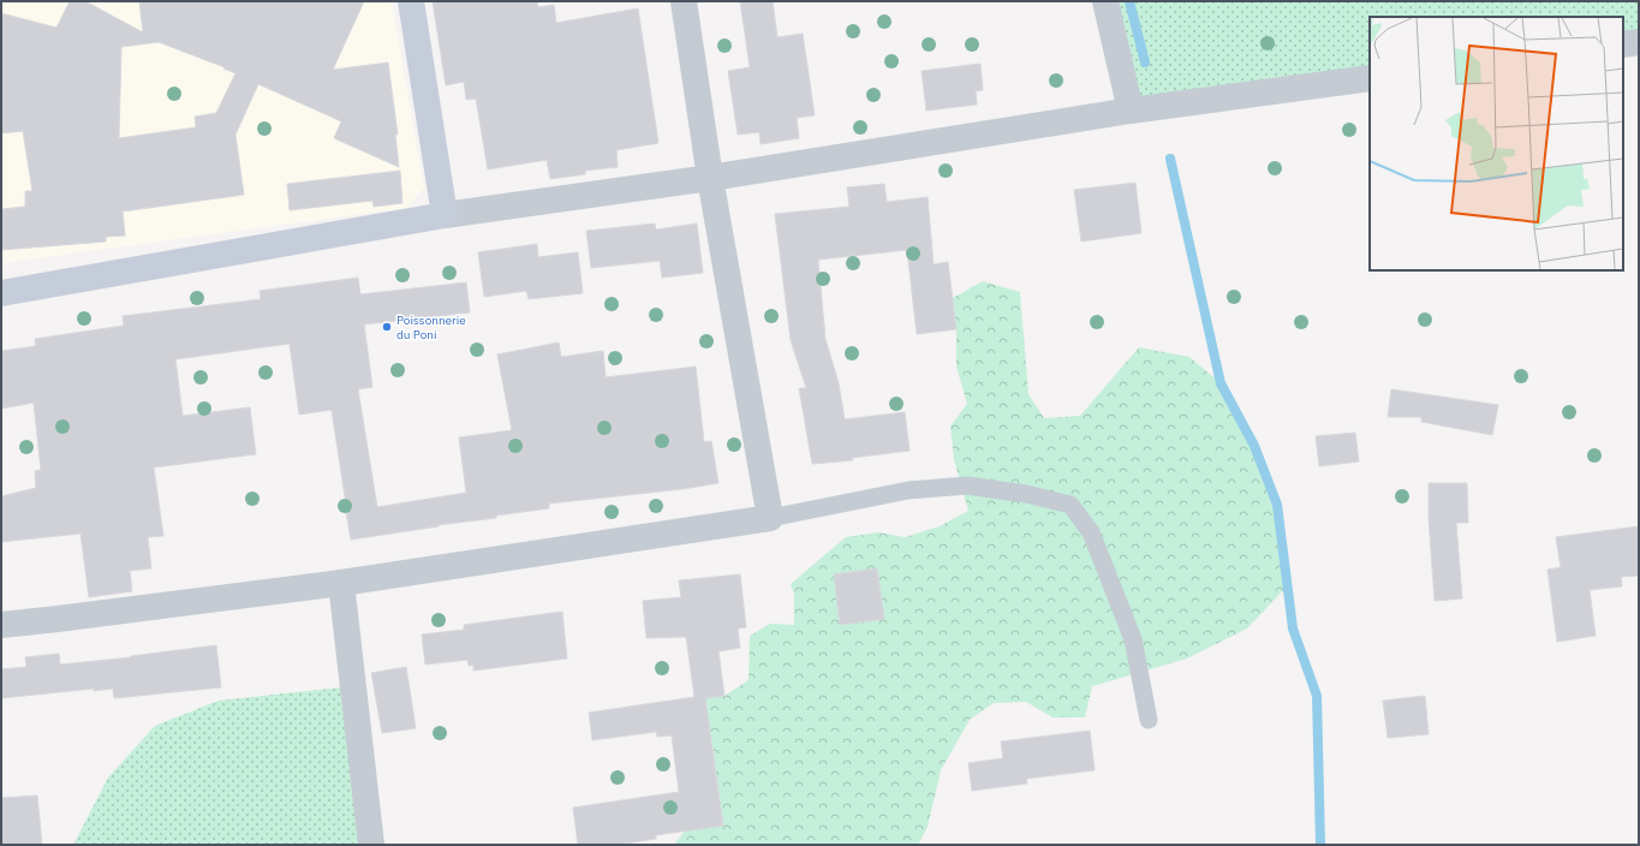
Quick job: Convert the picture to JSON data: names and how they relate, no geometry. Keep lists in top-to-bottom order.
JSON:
{
  "places": ["Poissonnerie du Poni"]
}
